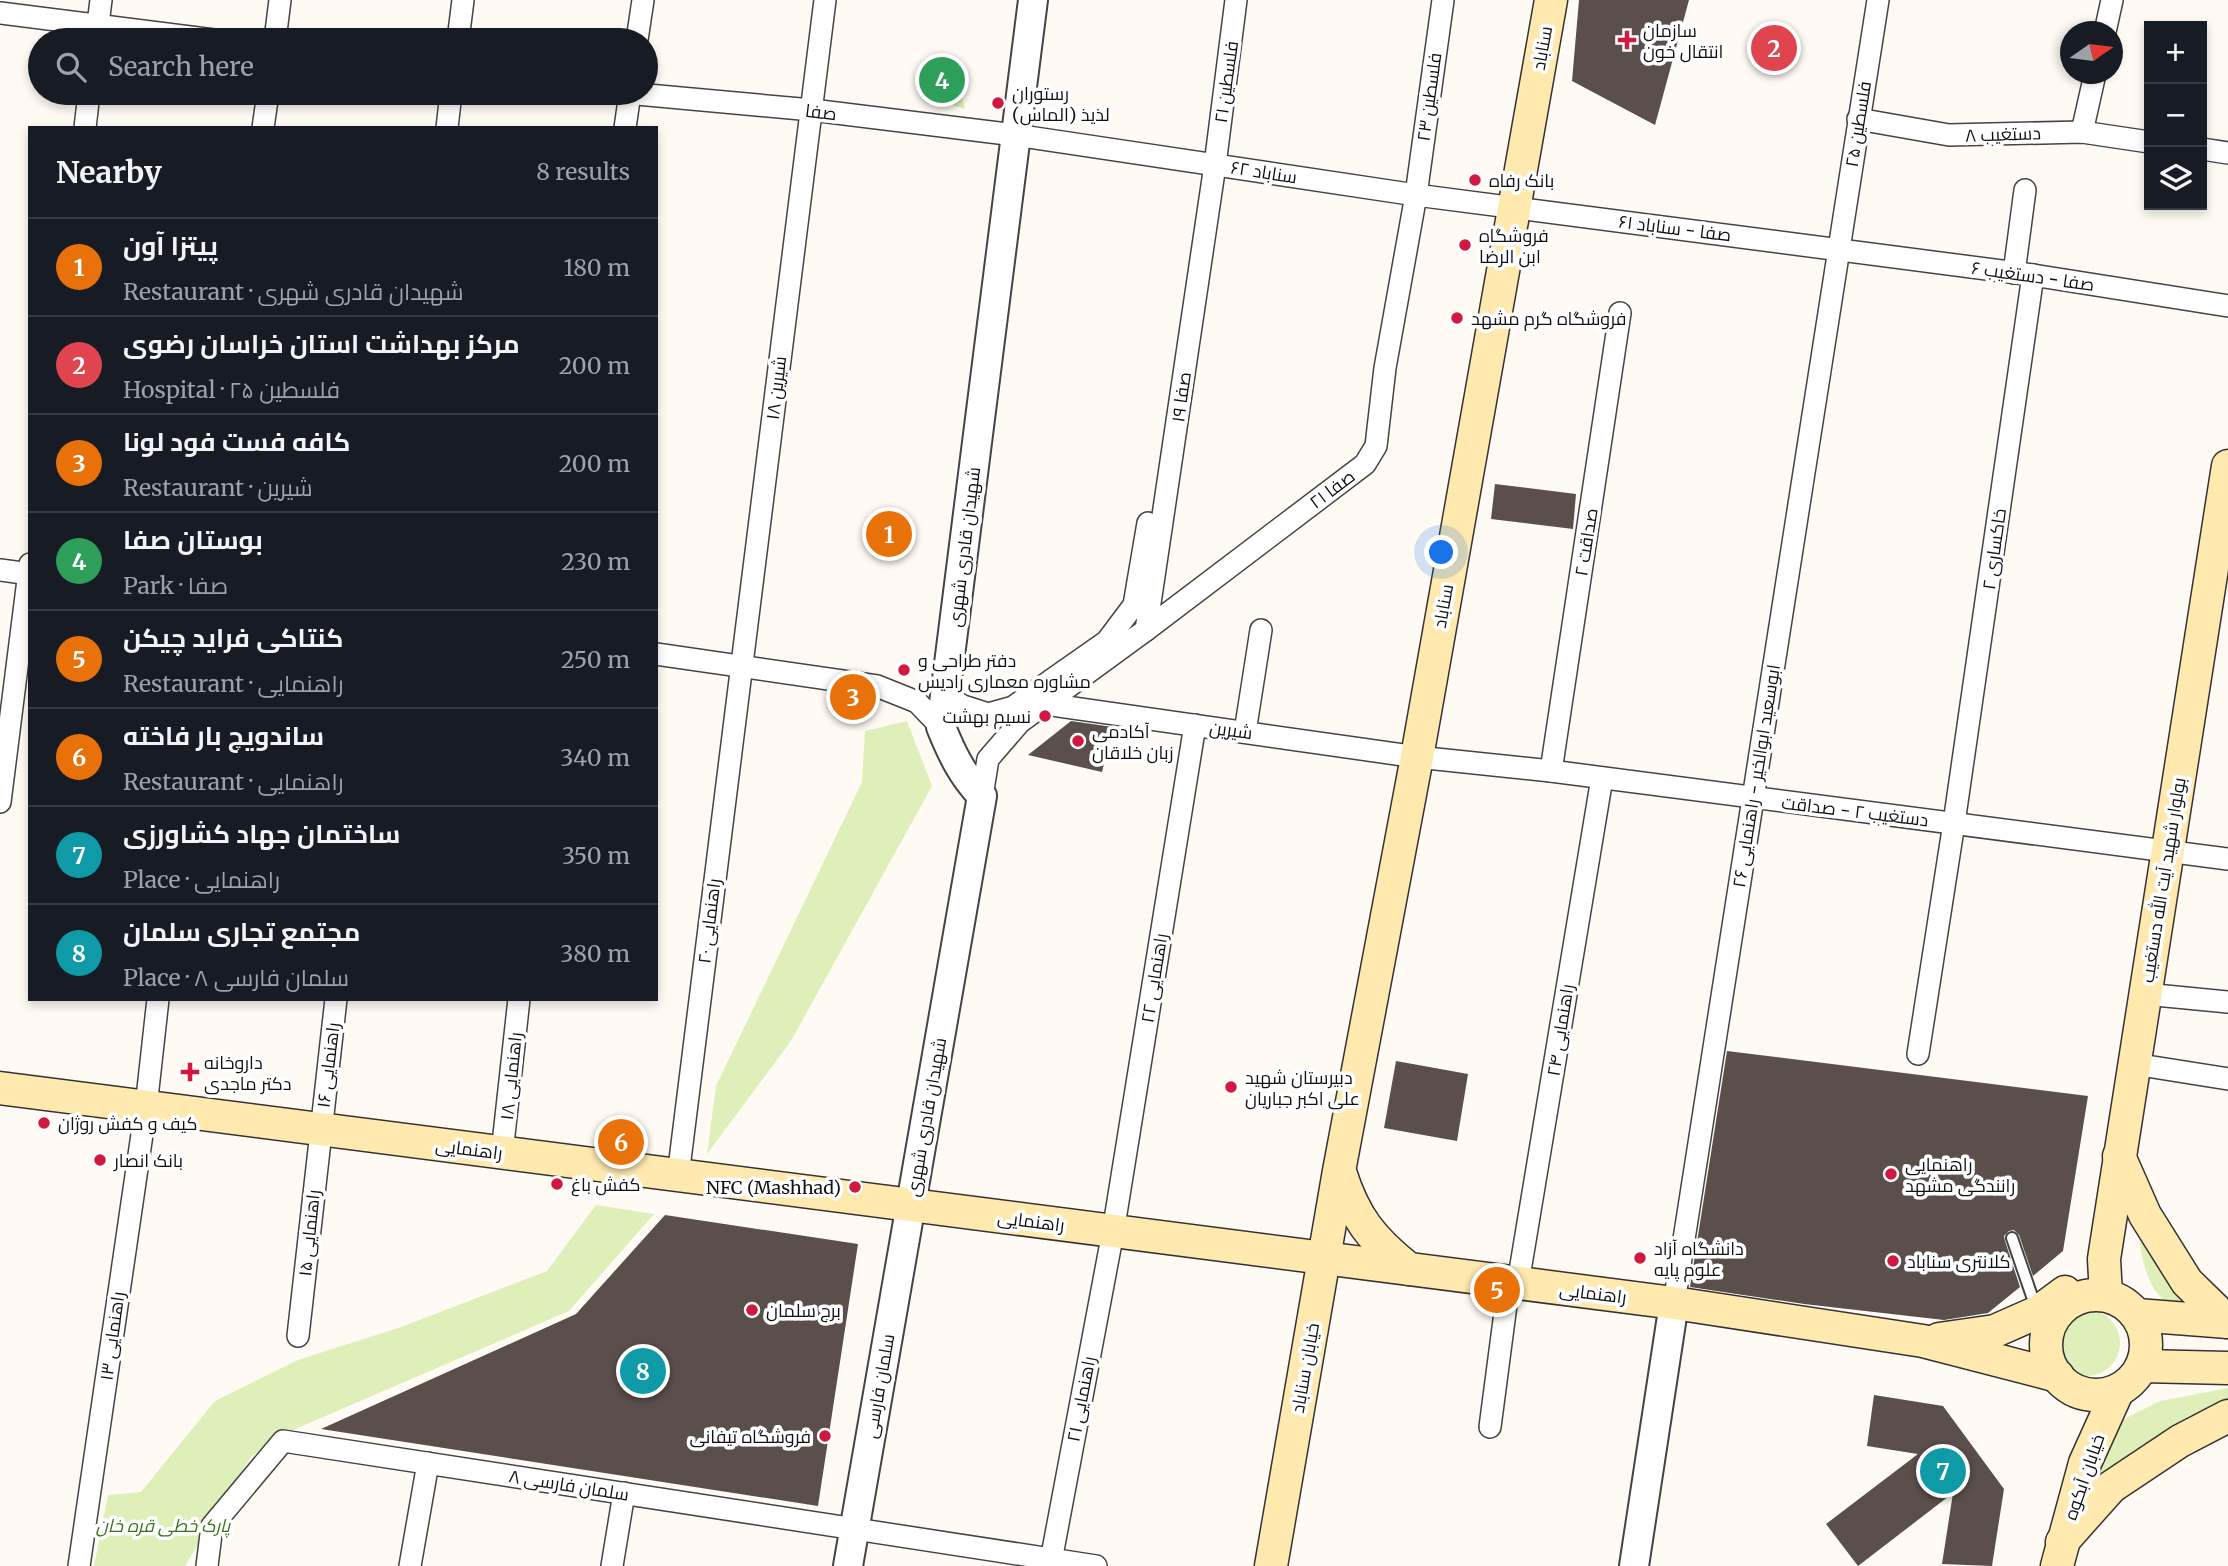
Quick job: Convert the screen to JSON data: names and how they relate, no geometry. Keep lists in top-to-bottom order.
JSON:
{
  "streets": {
    "main road": [
      "سناباد",
      "بولوار شهید آیت الله دستغیب",
      "راهنمایی",
      "خیابان سناباد",
      "خیابان آبکوه"
    ],
    "street": [
      "فلسطین ۲۱",
      "فلسطین ۲۳",
      "صفا",
      "فلسطین ۲۵",
      "دستغیب ۸",
      "سناباد ۶۲",
      "صفا - سناباد ۶۱",
      "صفا - دستغیب ۶",
      "شیرین ۱۸",
      "صفا ۱۹",
      "صفا ۲۱",
      "صداقت ۲",
      "شهیدان قادری شهری",
      "خاکساری ۲",
      "شیرین",
      "ابوسعید ابوالخیر - راهنمایی ۲۶",
      "دستغیب ۲ - صداقت",
      "راهنمایی ۲۰",
      "راهنمایی ۲۲",
      "راهنمایی ۲۴",
      "راهنمایی ۱۶",
      "راهنمایی ۱۸",
      "راهنمایی ۱۵",
      "راهنمایی ۱۳",
      "سلمان فارسی",
      "راهنمایی ۲۱",
      "سلمان فارسی ۸"
    ]
  },
  "crossings": [
    ["سناباد", "سناباد ۶۲"],
    ["سناباد", "صفا - سناباد ۶۱"],
    ["سناباد", "شیرین"],
    ["سناباد", "دستغیب ۲ - صداقت"],
    ["سناباد", "خیابان سناباد"],
    ["فلسطین ۲۱", "سناباد ۶۲"],
    ["فلسطین ۲۱", "صفا ۱۹"],
    ["فلسطین ۲۳", "سناباد ۶۲"],
    ["فلسطین ۲۳", "صفا ۲۱"],
    ["صفا", "سناباد ۶۲"],
    ["صفا", "شیرین ۱۸"],
    ["صفا", "شهیدان قادری شهری"],
    ["فلسطین ۲۵", "دستغیب ۸"],
    ["فلسطین ۲۵", "صفا - سناباد ۶۱"],
    ["فلسطین ۲۵", "صفا - دستغیب ۶"],
    ["فلسطین ۲۵", "ابوسعید ابوالخیر - راهنمایی ۲۶"],
    ["سناباد ۶۲", "صفا - سناباد ۶۱"],
    ["سناباد ۶۲", "صفا ۱۹"],
    ["سناباد ۶۲", "صفا ۲۱"],
    ["سناباد ۶۲", "شهیدان قادری شهری"],
    ["صفا - سناباد ۶۱", "صفا - دستغیب ۶"],
    ["صفا - سناباد ۶۱", "ابوسعید ابوالخیر - راهنمایی ۲۶"],
    ["صفا - دستغیب ۶", "خاکساری ۲"],
    ["صفا - دستغیب ۶", "ابوسعید ابوالخیر - راهنمایی ۲۶"],
    ["شیرین ۱۸", "راهنمایی ۲۰"],
    ["صفا ۱۹", "صفا ۲۱"],
    ["صفا ۲۱", "شهیدان قادری شهری"],
    ["صفا ۲۱", "شیرین"],
    ["صداقت ۲", "دستغیب ۲ - صداقت"],
    ["شهیدان قادری شهری", "راهنمایی"],
    ["شهیدان قادری شهری", "سلمان فارسی"],
    ["خاکساری ۲", "دستغیب ۲ - صداقت"],
    ["شیرین", "دستغیب ۲ - صداقت"],
    ["شیرین", "راهنمایی ۲۲"],
    ["ابوسعید ابوالخیر - راهنمایی ۲۶", "دستغیب ۲ - صداقت"],
    ["ابوسعید ابوالخیر - راهنمایی ۲۶", "راهنمایی"],
    ["دستغیب ۲ - صداقت", "بولوار شهید آیت الله دستغیب"],
    ["دستغیب ۲ - صداقت", "راهنمایی ۲۴"],
    ["بولوار شهید آیت الله دستغیب", "راهنمایی"],
    ["بولوار شهید آیت الله دستغیب", "خیابان آبکوه"],
    ["راهنمایی ۲۰", "راهنمایی"],
    ["راهنمایی ۲۲", "راهنمایی"],
    ["راهنمایی ۲۲", "راهنمایی ۲۱"],
    ["راهنمایی ۲۴", "راهنمایی"],
    ["راهنمایی ۱۶", "راهنمایی"],
    ["راهنمایی ۱۶", "راهنمایی ۱۵"],
    ["راهنمایی ۱۸", "راهنمایی"],
    ["راهنمایی", "راهنمایی ۱۵"],
    ["راهنمایی", "راهنمایی ۱۳"],
    ["راهنمایی", "خیابان سناباد"],
    ["راهنمایی", "سلمان فارسی"],
    ["راهنمایی", "راهنمایی ۲۱"],
    ["راهنمایی", "خیابان آبکوه"],
    ["سلمان فارسی", "سلمان فارسی ۸"],
    ["راهنمایی ۲۱", "سلمان فارسی ۸"]
  ],
  "parks": ["پارک خطی قره خان"],
  "places": {
    "health": ["سازمان انتقال خون", "داروخانه دکتر ماجدی"],
    "other": [
      "رستوران لذیذ (الماس)",
      "بانک رفاه",
      "فروشگاه ابن الرضا",
      "فروشگاه گرم مشهد",
      "دفتر طراحی و مشاوره معماری رادیس",
      "نسیم بهشت",
      "آکادمی زبان خلاقان",
      "دبیرستان شهید علی اکبر جباریان",
      "کیف و کفش روژان",
      "بانک انصار",
      "راهنمایی رانندگی مشهد",
      "کفش باغ",
      "NFC (Mashhad)",
      "دانشگاه آزاد علوم پایه",
      "کلانتری سناباد",
      "برج سلمان",
      "فروشگاه تیفانی"
    ]
  },
  "north": "right",
  "page": {
    "map_buttons": ["+", "−"],
    "pins": [
      "2",
      "4",
      "1",
      "3",
      "6",
      "5",
      "8",
      "7"
    ],
    "search": "Search here",
    "heading": ["Nearby", "8 results"],
    "list": [
      {
        "mark": "1",
        "name": "پیتزا آون",
        "note": "Restaurant · شهیدان قادری شهری",
        "value": "180 m"
      },
      {
        "mark": "2",
        "name": "مرکز بهداشت استان خراسان رضوی",
        "note": "Hospital · فلسطین ۲۵",
        "value": "200 m"
      },
      {
        "mark": "3",
        "name": "کافه فست فود لونا",
        "note": "Restaurant · شیرین",
        "value": "200 m"
      },
      {
        "mark": "4",
        "name": "بوستان صفا",
        "note": "Park · صفا",
        "value": "230 m"
      },
      {
        "mark": "5",
        "name": "کنتاکی فراید چیکن",
        "note": "Restaurant · راهنمایی",
        "value": "250 m"
      },
      {
        "mark": "6",
        "name": "ساندویچ بار فاخته",
        "note": "Restaurant · راهنمایی",
        "value": "340 m"
      },
      {
        "mark": "7",
        "name": "ساختمان جهاد کشاورزی",
        "note": "Place · راهنمایی",
        "value": "350 m"
      },
      {
        "mark": "8",
        "name": "مجتمع تجاری سلمان",
        "note": "Place · سلمان فارسی ۸",
        "value": "380 m"
      }
    ]
  }
}
